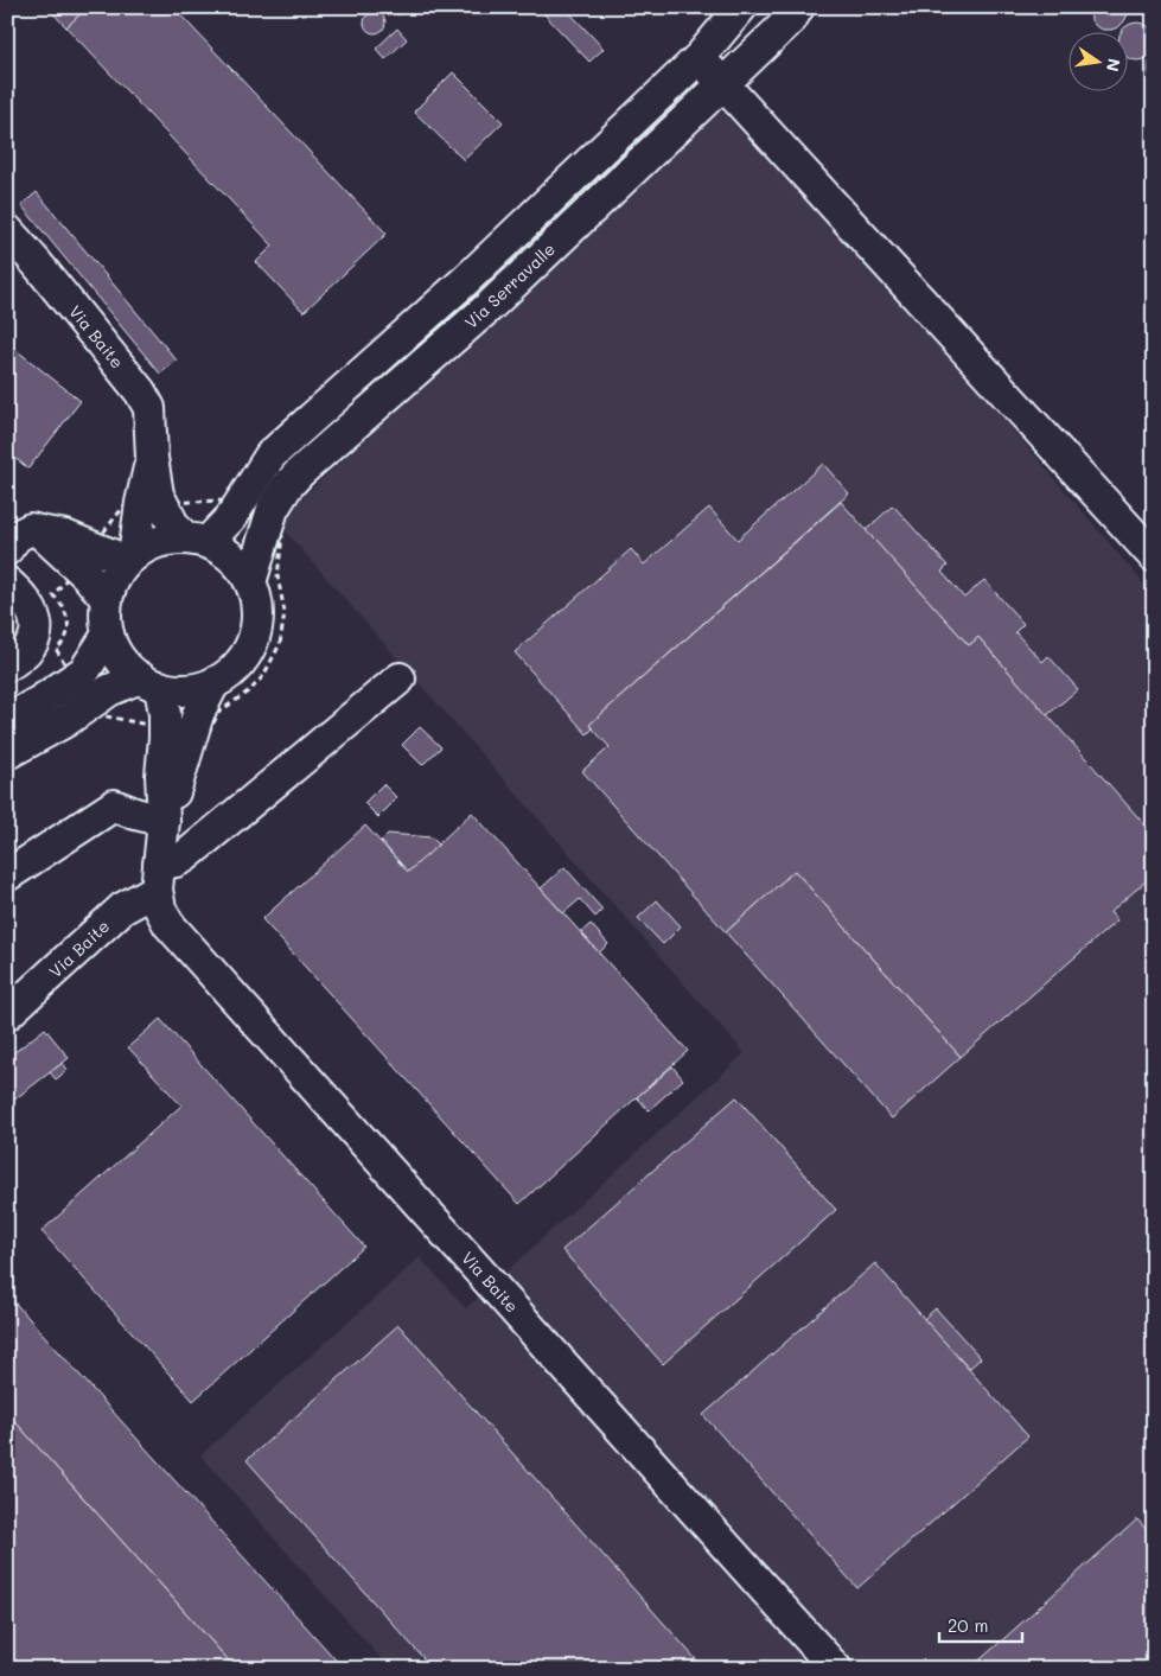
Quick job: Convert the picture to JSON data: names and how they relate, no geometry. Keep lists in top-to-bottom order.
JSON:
{
  "streets": {
    "street": ["Via Serravalle", "Via Baite"]
  },
  "crossings": [
    ["Via Serravalle", "Via Baite"]
  ],
  "scale_bar": "20 m",
  "north": "right"
}
